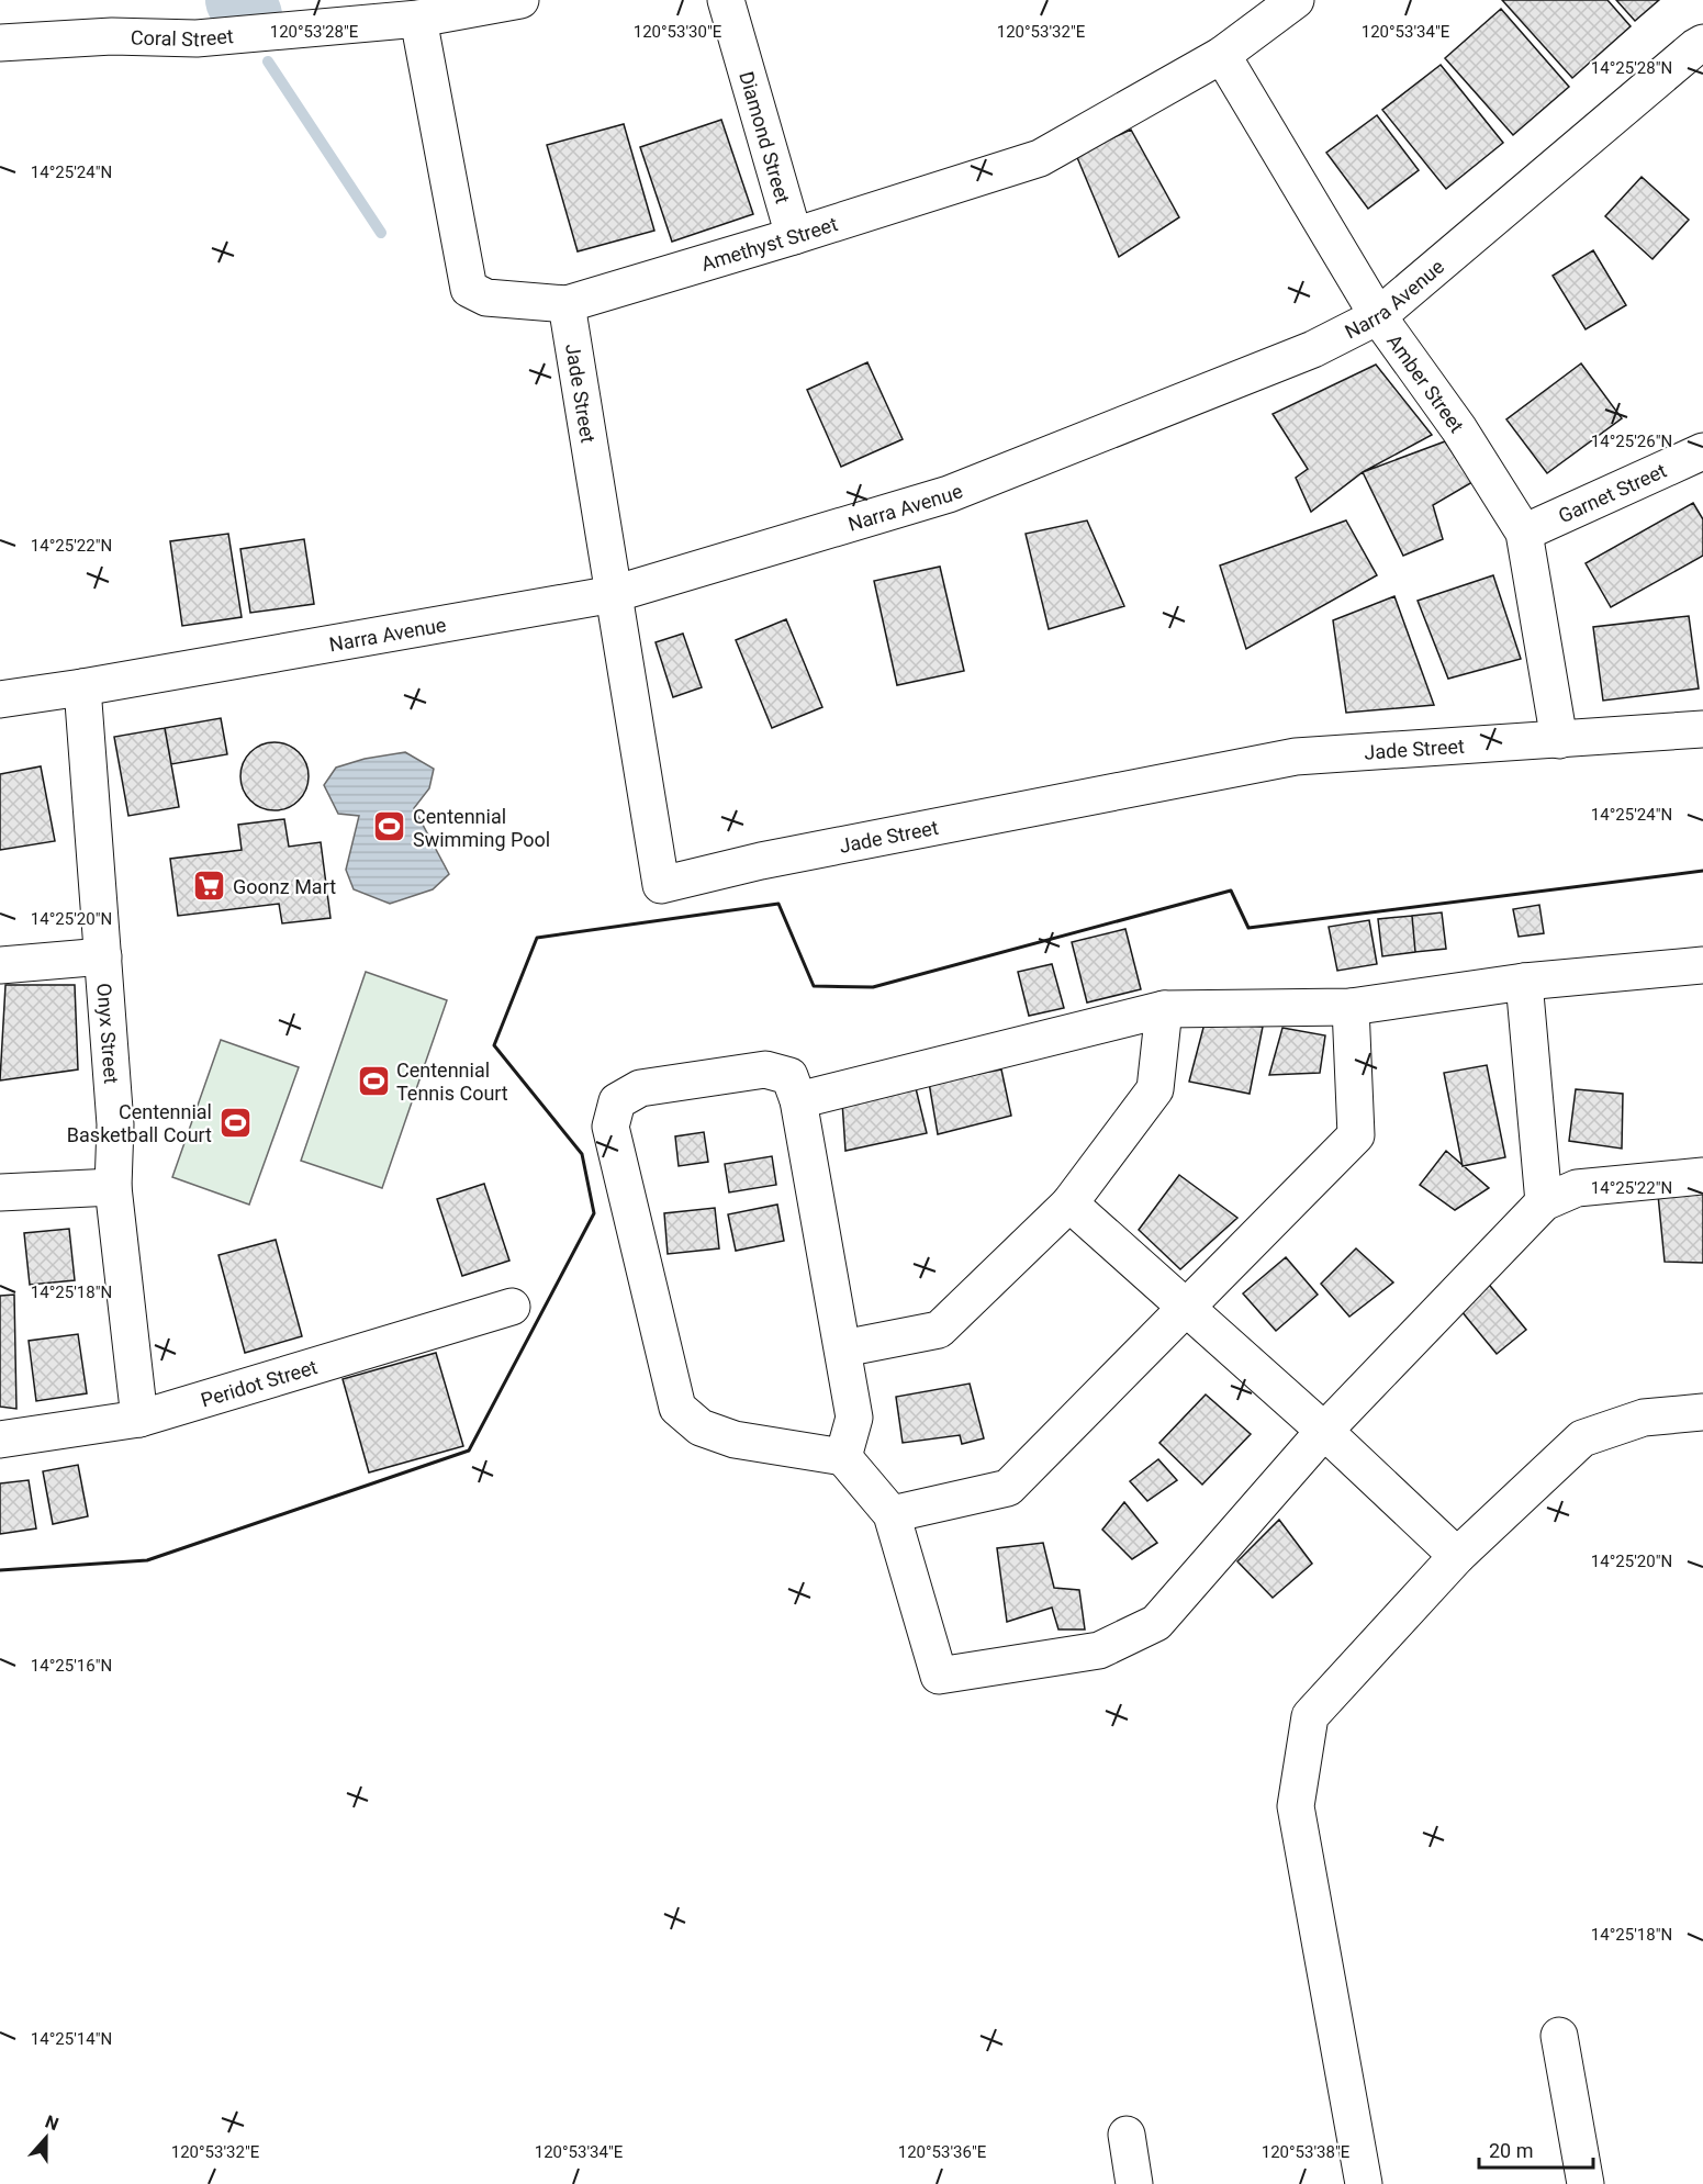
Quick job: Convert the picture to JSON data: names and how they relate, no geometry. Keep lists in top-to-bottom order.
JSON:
{
  "streets": {
    "street": [
      "Coral Street",
      "Diamond Street",
      "Amethyst Street",
      "Narra Avenue",
      "Amber Street",
      "Jade Street",
      "Garnet Street",
      "Onyx Street",
      "Peridot Street"
    ]
  },
  "crossings": [
    ["Coral Street", "Amethyst Street"],
    ["Diamond Street", "Amethyst Street"],
    ["Amethyst Street", "Amber Street"],
    ["Amethyst Street", "Jade Street"],
    ["Narra Avenue", "Amber Street"],
    ["Narra Avenue", "Jade Street"],
    ["Narra Avenue", "Onyx Street"],
    ["Amber Street", "Jade Street"],
    ["Amber Street", "Garnet Street"],
    ["Onyx Street", "Peridot Street"]
  ],
  "places": {
    "sports": ["Centennial Swimming Pool", "Centennial Tennis Court", "Centennial Basketball Court"],
    "supermarket": ["Goonz Mart"]
  },
  "scale_bar": "20 m",
  "north": "top",
  "coordinates": [
    "120°53'32\"E",
    "120°53'34\"E",
    "120°53'28\"E",
    "120°53'30\"E",
    "14°25'28\"N",
    "14°25'24\"N",
    "14°25'26\"N",
    "14°25'22\"N",
    "14°25'20\"N",
    "14°25'18\"N",
    "14°25'16\"N",
    "14°25'14\"N",
    "120°53'36\"E",
    "120°53'38\"E"
  ]
}
